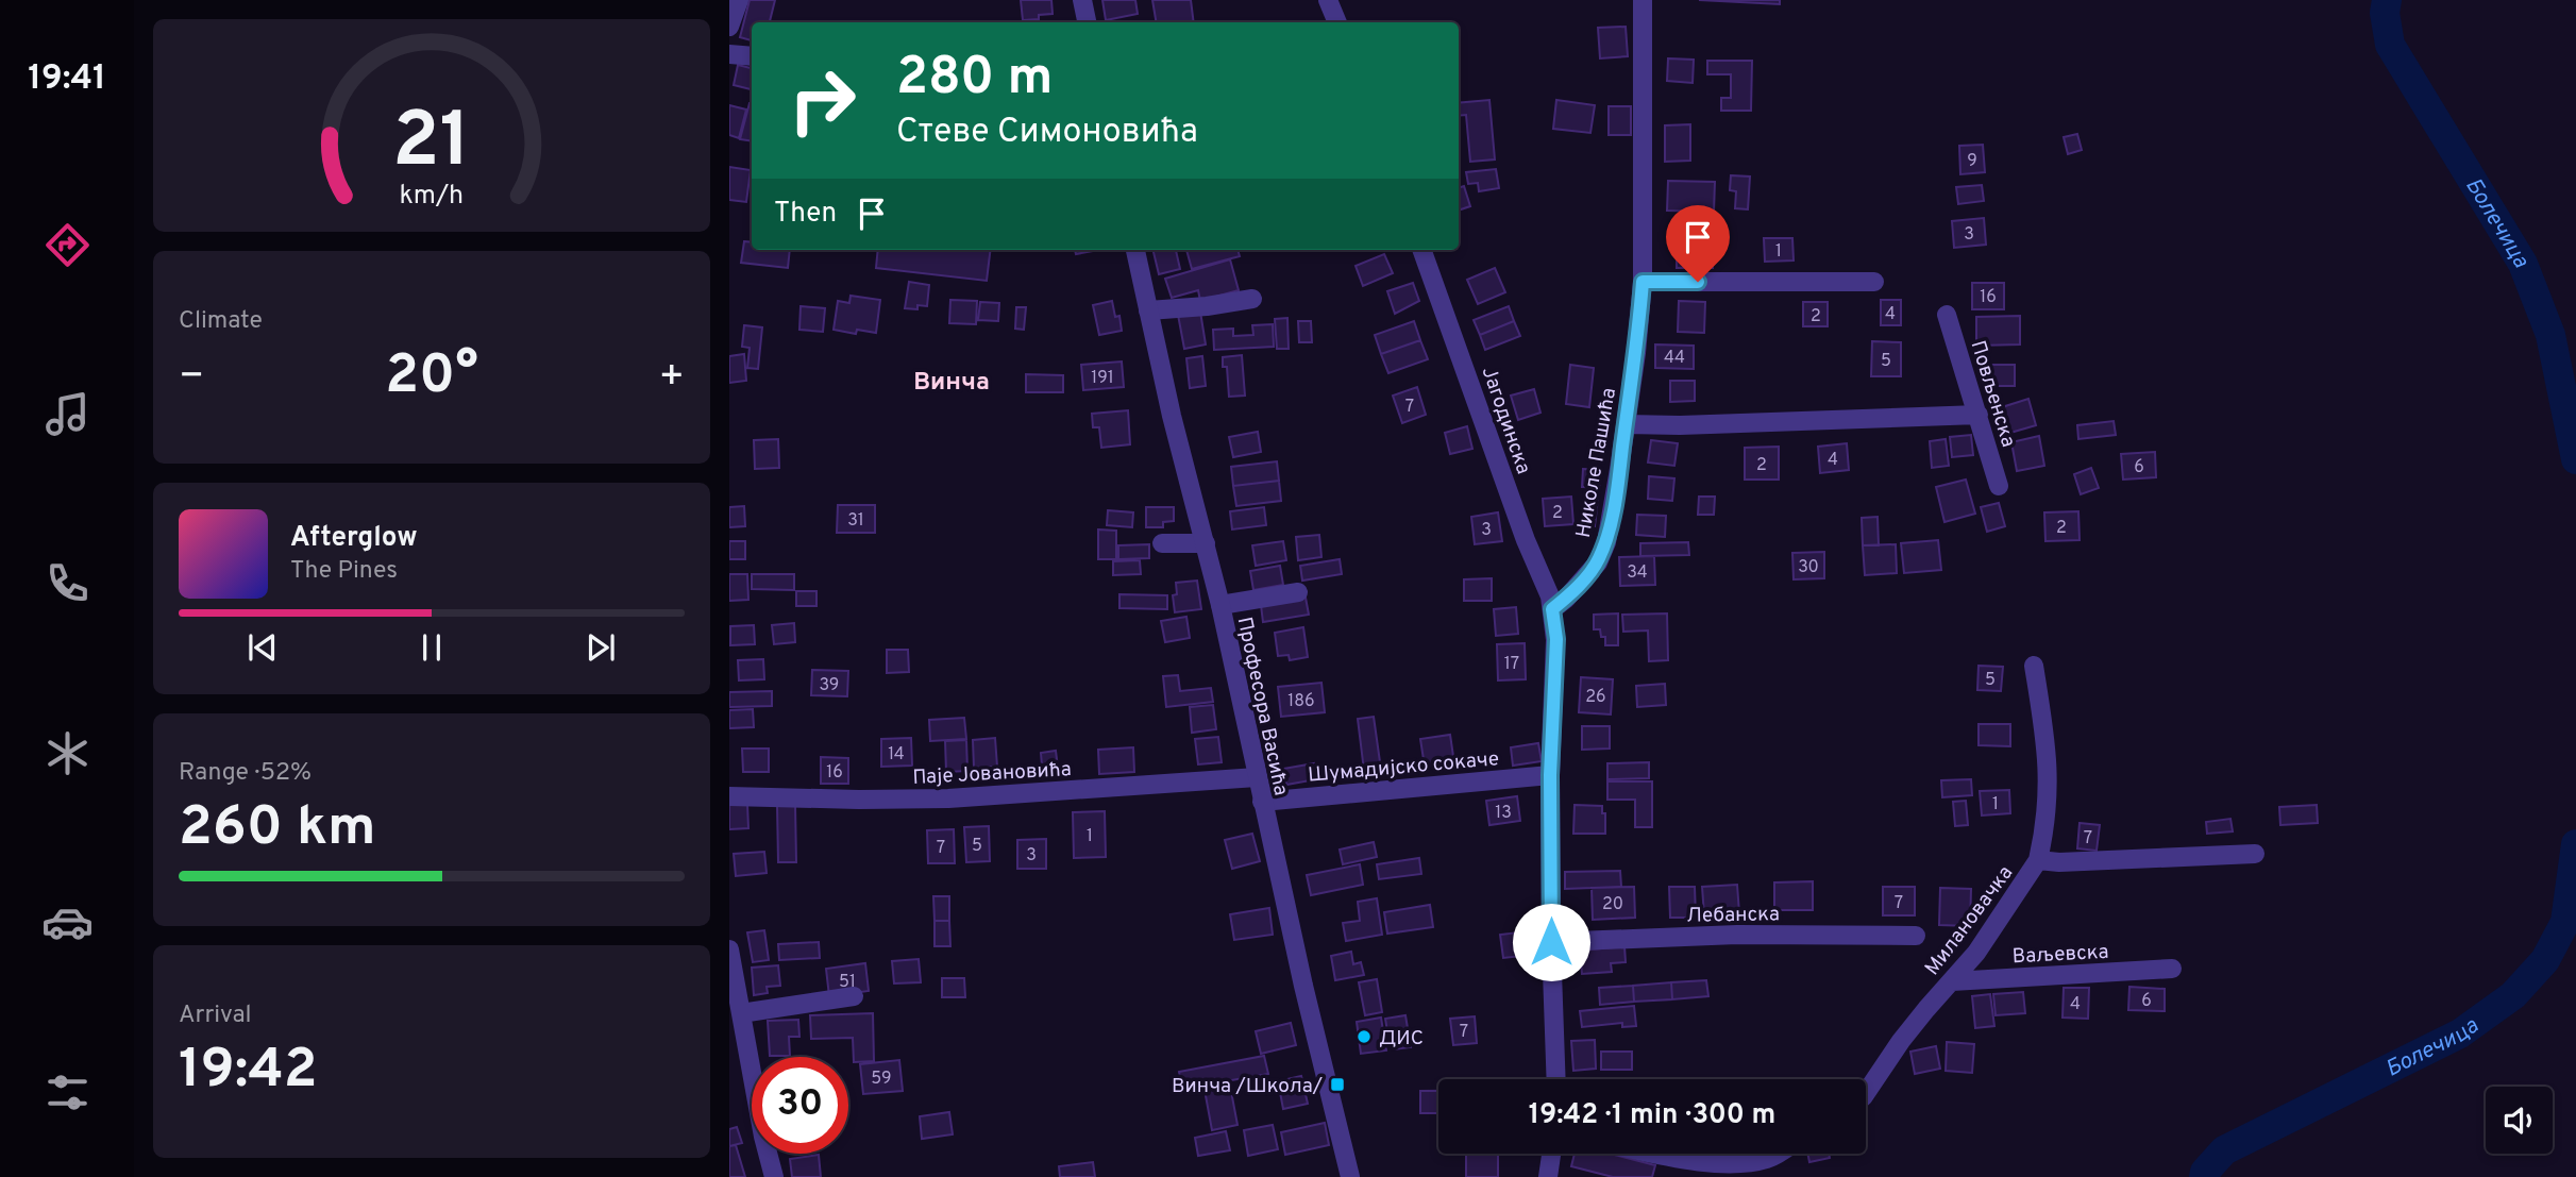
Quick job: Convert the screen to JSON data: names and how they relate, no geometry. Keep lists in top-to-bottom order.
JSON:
{
  "streets": {
    "street": [
      "Повљенска",
      "Јагодинска",
      "Николе Пашића",
      "Професора Васића",
      "Шумадијско сокаче",
      "Паје Јовановића",
      "Лебанска",
      "Милановачка",
      "Ваљевска"
    ]
  },
  "crossings": [
    ["Јагодинска", "Николе Пашића"],
    ["Професора Васића", "Шумадијско сокаче"],
    ["Професора Васића", "Паје Јовановића"],
    ["Милановачка", "Ваљевска"]
  ],
  "districts": ["Винча"],
  "water": ["Болечица"],
  "places": {
    "other": ["ДИС"],
    "transit": ["Винча /Школа/"]
  },
  "house_numbers": [
    "9",
    "3",
    "1",
    "16",
    "4",
    "2",
    "44",
    "5",
    "191",
    "7",
    "4",
    "2",
    "6",
    "2",
    "31",
    "2",
    "3",
    "30",
    "34",
    "17",
    "5",
    "39",
    "26",
    "186",
    "14",
    "16",
    "1",
    "13",
    "1",
    "7",
    "5",
    "7",
    "3",
    "7",
    "20",
    "51",
    "6",
    "4",
    "7",
    "59"
  ],
  "page": {
    "tabs": "19:41",
    "turn": ["280 m", "Стеве Симоновића"],
    "then": "Then",
    "tile": [
      "Climate",
      ["Range · 52%", "260 km"],
      ["Arrival", "19:42"]
    ],
    "heat": ["−", "20°", "+"],
    "song": ["Afterglow", "The Pines"],
    "limit": "30",
    "trip": "19:42 · 1 min · 300 m",
    "gauge": ["21", "km/h"]
  }
}
